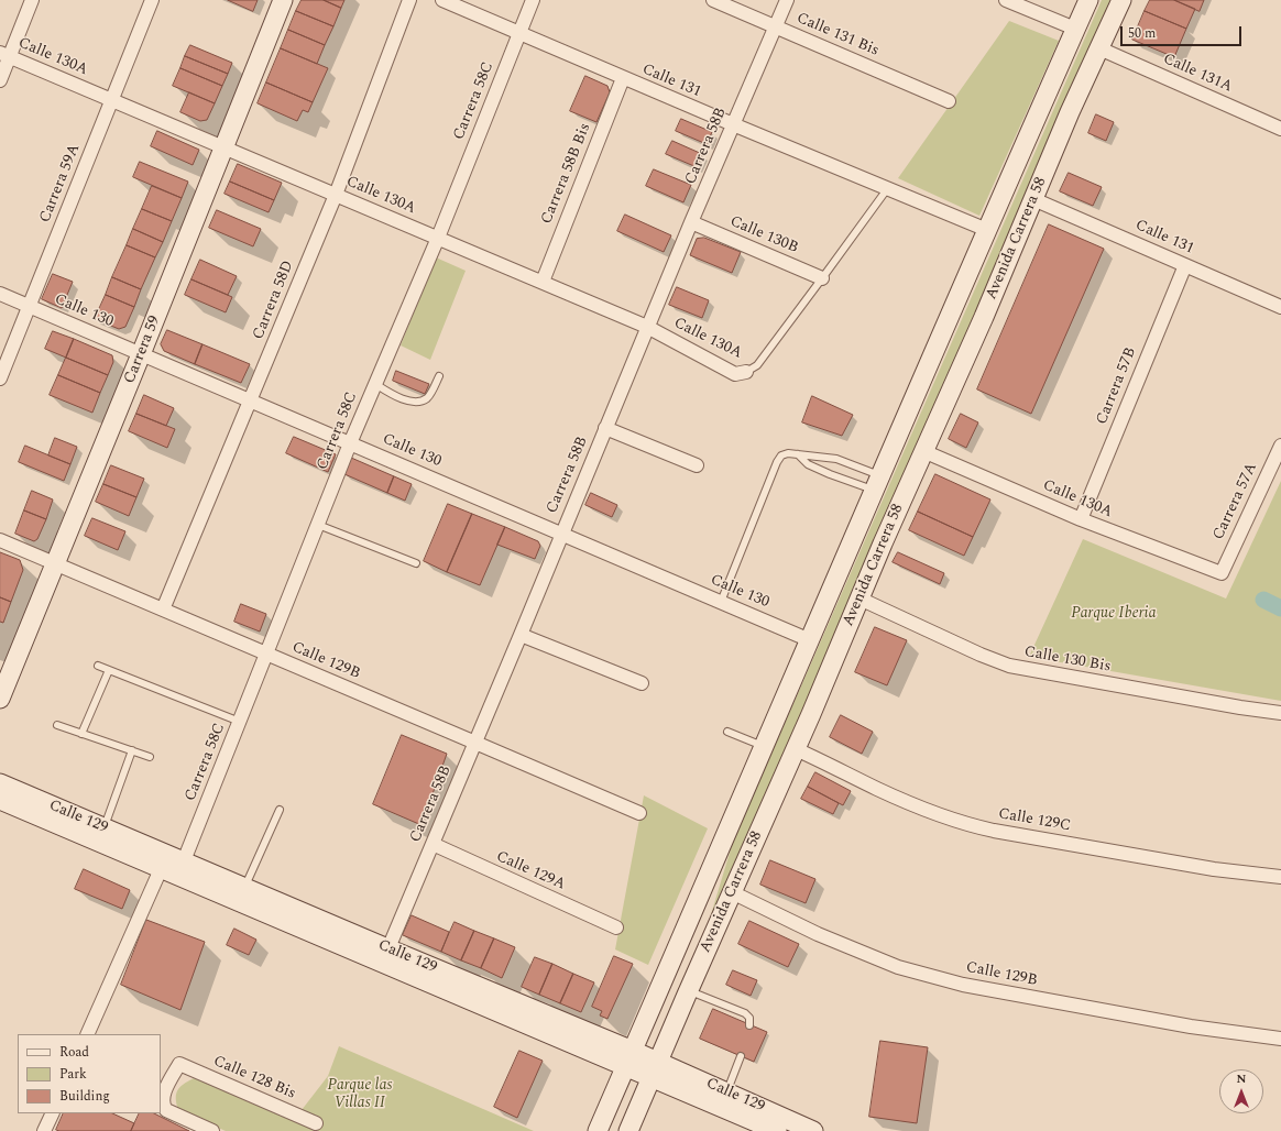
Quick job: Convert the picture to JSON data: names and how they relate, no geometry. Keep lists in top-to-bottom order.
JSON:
{
  "streets": {
    "main road": ["Avenida Carrera 58", "Carrera 59", "Calle 129"],
    "street": [
      "Calle 131 Bis",
      "Calle 130A",
      "Calle 131A",
      "Calle 131",
      "Carrera 58C",
      "Carrera 58B",
      "Carrera 58B Bis",
      "Carrera 59A",
      "Calle 130B",
      "Carrera 58D",
      "Calle 130",
      "Carrera 57B",
      "Carrera 57A",
      "Calle 130 Bis",
      "Calle 129B",
      "Calle 129C",
      "Calle 129A",
      "Calle 128 Bis"
    ]
  },
  "crossings": [
    ["Calle 131 Bis", "Carrera 58B"],
    ["Calle 130A", "Carrera 58C"],
    ["Calle 130A", "Carrera 58B"],
    ["Calle 130A", "Carrera 58B Bis"],
    ["Calle 130A", "Carrera 59A"],
    ["Calle 130A", "Avenida Carrera 58"],
    ["Calle 130A", "Carrera 58D"],
    ["Calle 130A", "Carrera 59"],
    ["Calle 130A", "Carrera 57B"],
    ["Calle 130A", "Carrera 57A"],
    ["Calle 131A", "Avenida Carrera 58"],
    ["Calle 131", "Carrera 58C"],
    ["Calle 131", "Carrera 58B"],
    ["Calle 131", "Carrera 58B Bis"],
    ["Calle 131", "Avenida Carrera 58"],
    ["Calle 131", "Carrera 57B"],
    ["Carrera 58C", "Calle 130"],
    ["Carrera 58C", "Calle 129B"],
    ["Carrera 58C", "Calle 129"],
    ["Carrera 58B", "Calle 130B"],
    ["Carrera 58B", "Calle 130"],
    ["Carrera 58B", "Calle 129B"],
    ["Carrera 58B", "Calle 129"],
    ["Carrera 58B", "Calle 129A"],
    ["Carrera 59A", "Calle 130"],
    ["Avenida Carrera 58", "Calle 130"],
    ["Avenida Carrera 58", "Calle 130 Bis"],
    ["Avenida Carrera 58", "Calle 129B"],
    ["Avenida Carrera 58", "Calle 129"],
    ["Avenida Carrera 58", "Calle 129C"],
    ["Carrera 58D", "Calle 130"],
    ["Carrera 58D", "Calle 129B"],
    ["Calle 130", "Carrera 59"],
    ["Carrera 59", "Calle 129B"]
  ],
  "parks": ["Parque Iberia", "Parque las Villas II"],
  "legend": ["Road", "Park", "Building"],
  "scale_bar": "50 m",
  "north": "top"
}
